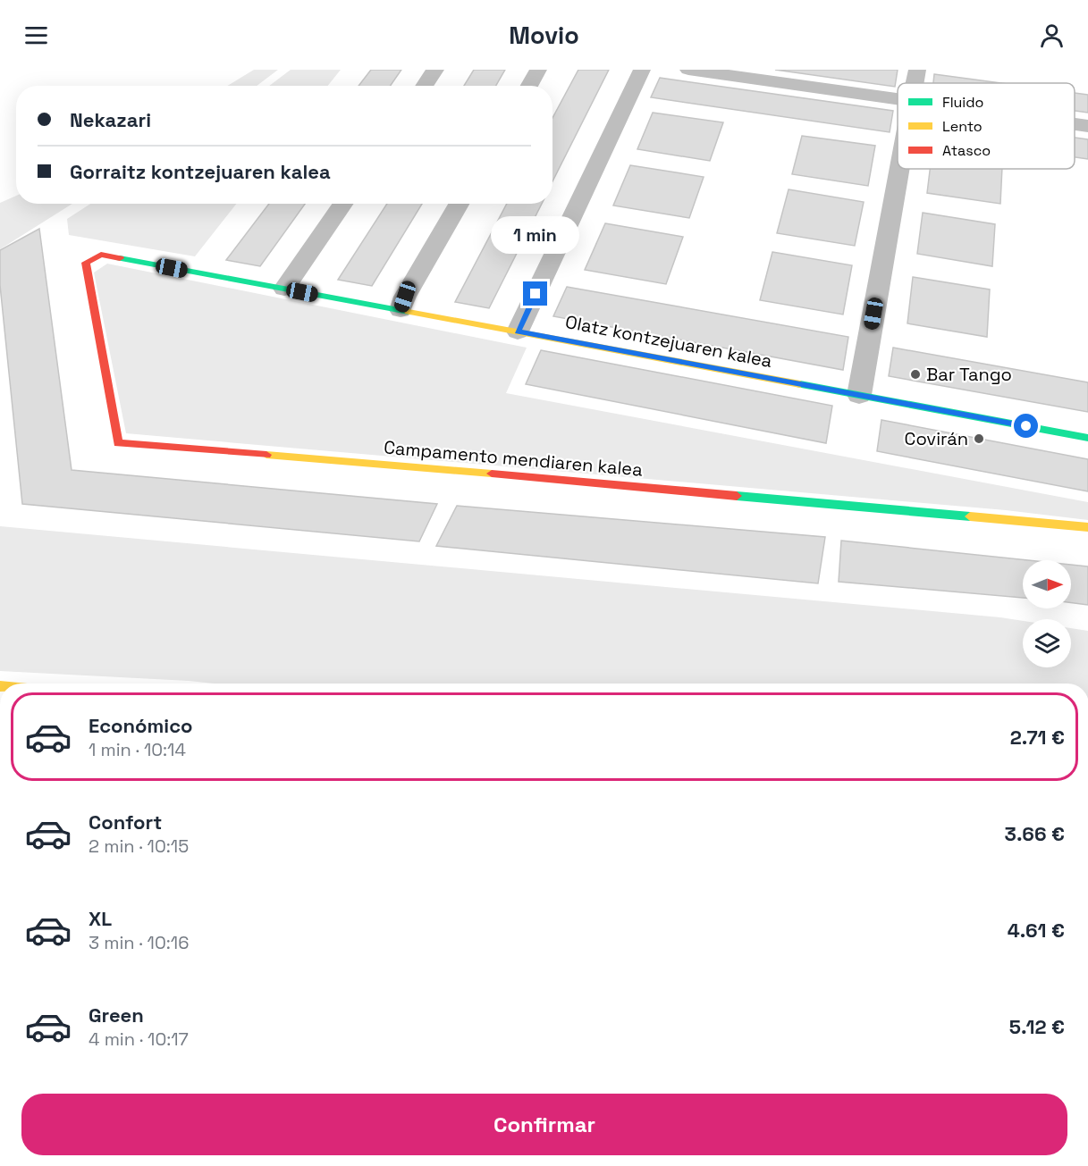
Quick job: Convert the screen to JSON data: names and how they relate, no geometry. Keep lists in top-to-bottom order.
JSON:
{
  "streets": {
    "main road": ["Olatz kontzejuaren kalea", "Campamento mendiaren kalea"]
  },
  "crossings": [
    ["Olatz kontzejuaren kalea", "Campamento mendiaren kalea"]
  ],
  "places": ["Bar Tango", "Covirán"],
  "legend": ["Fluido", "Lento", "Atasco"],
  "north": "right",
  "page": {
    "header": "Movio",
    "banner": ["Nekazari", "Gorraitz kontzejuaren kalea"],
    "bubble": "1 min",
    "list": [
      {
        "name": "Económico",
        "note": "1 min · 10:14",
        "value": "2.71 €"
      },
      {
        "name": "Confort",
        "note": "2 min · 10:15",
        "value": "3.66 €"
      },
      {
        "name": "XL",
        "note": "3 min · 10:16",
        "value": "4.61 €"
      },
      {
        "name": "Green",
        "note": "4 min · 10:17",
        "value": "5.12 €"
      }
    ],
    "buttons": "Confirmar"
  }
}
